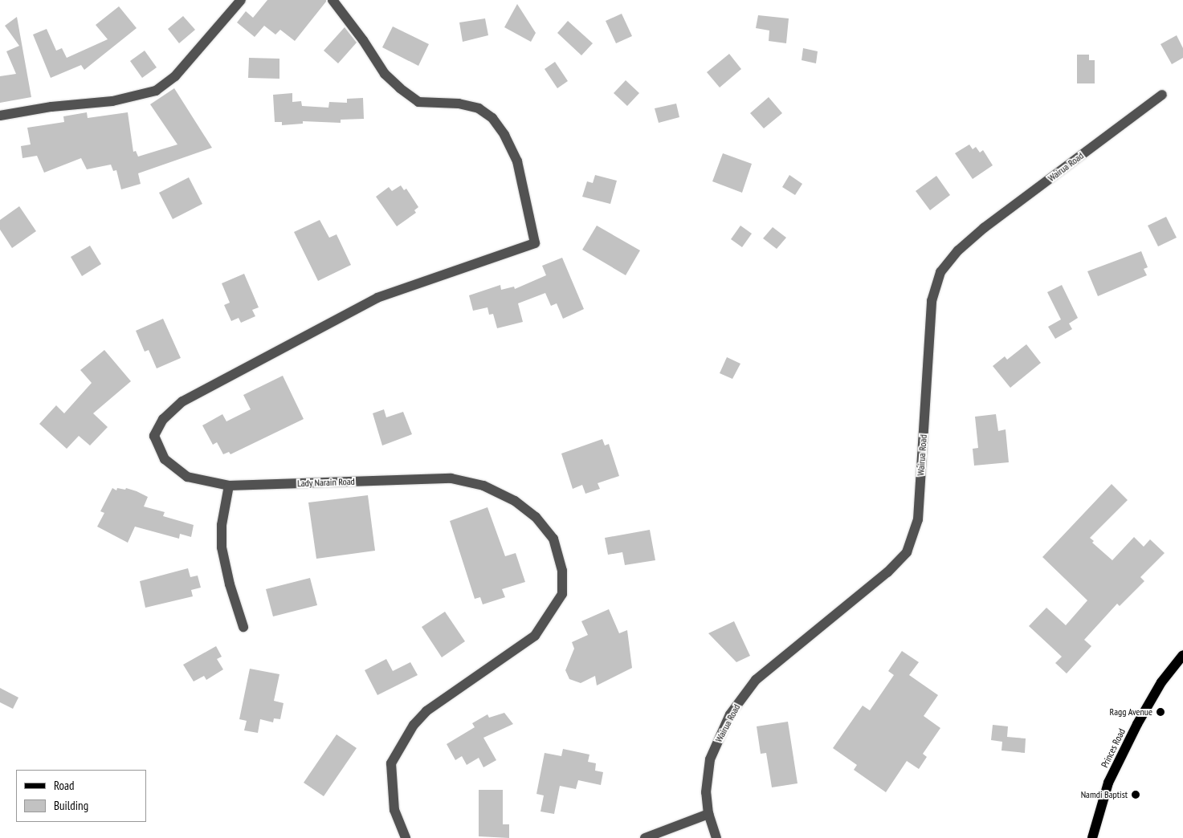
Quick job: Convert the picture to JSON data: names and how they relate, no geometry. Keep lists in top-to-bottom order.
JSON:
{
  "streets": {
    "main road": ["Princes Road"],
    "street": ["Wairua Road", "Lady Narain Road"]
  },
  "places": ["Ragg Avenue", "Namdi Baptist"],
  "legend": ["Road", "Building"]
}
